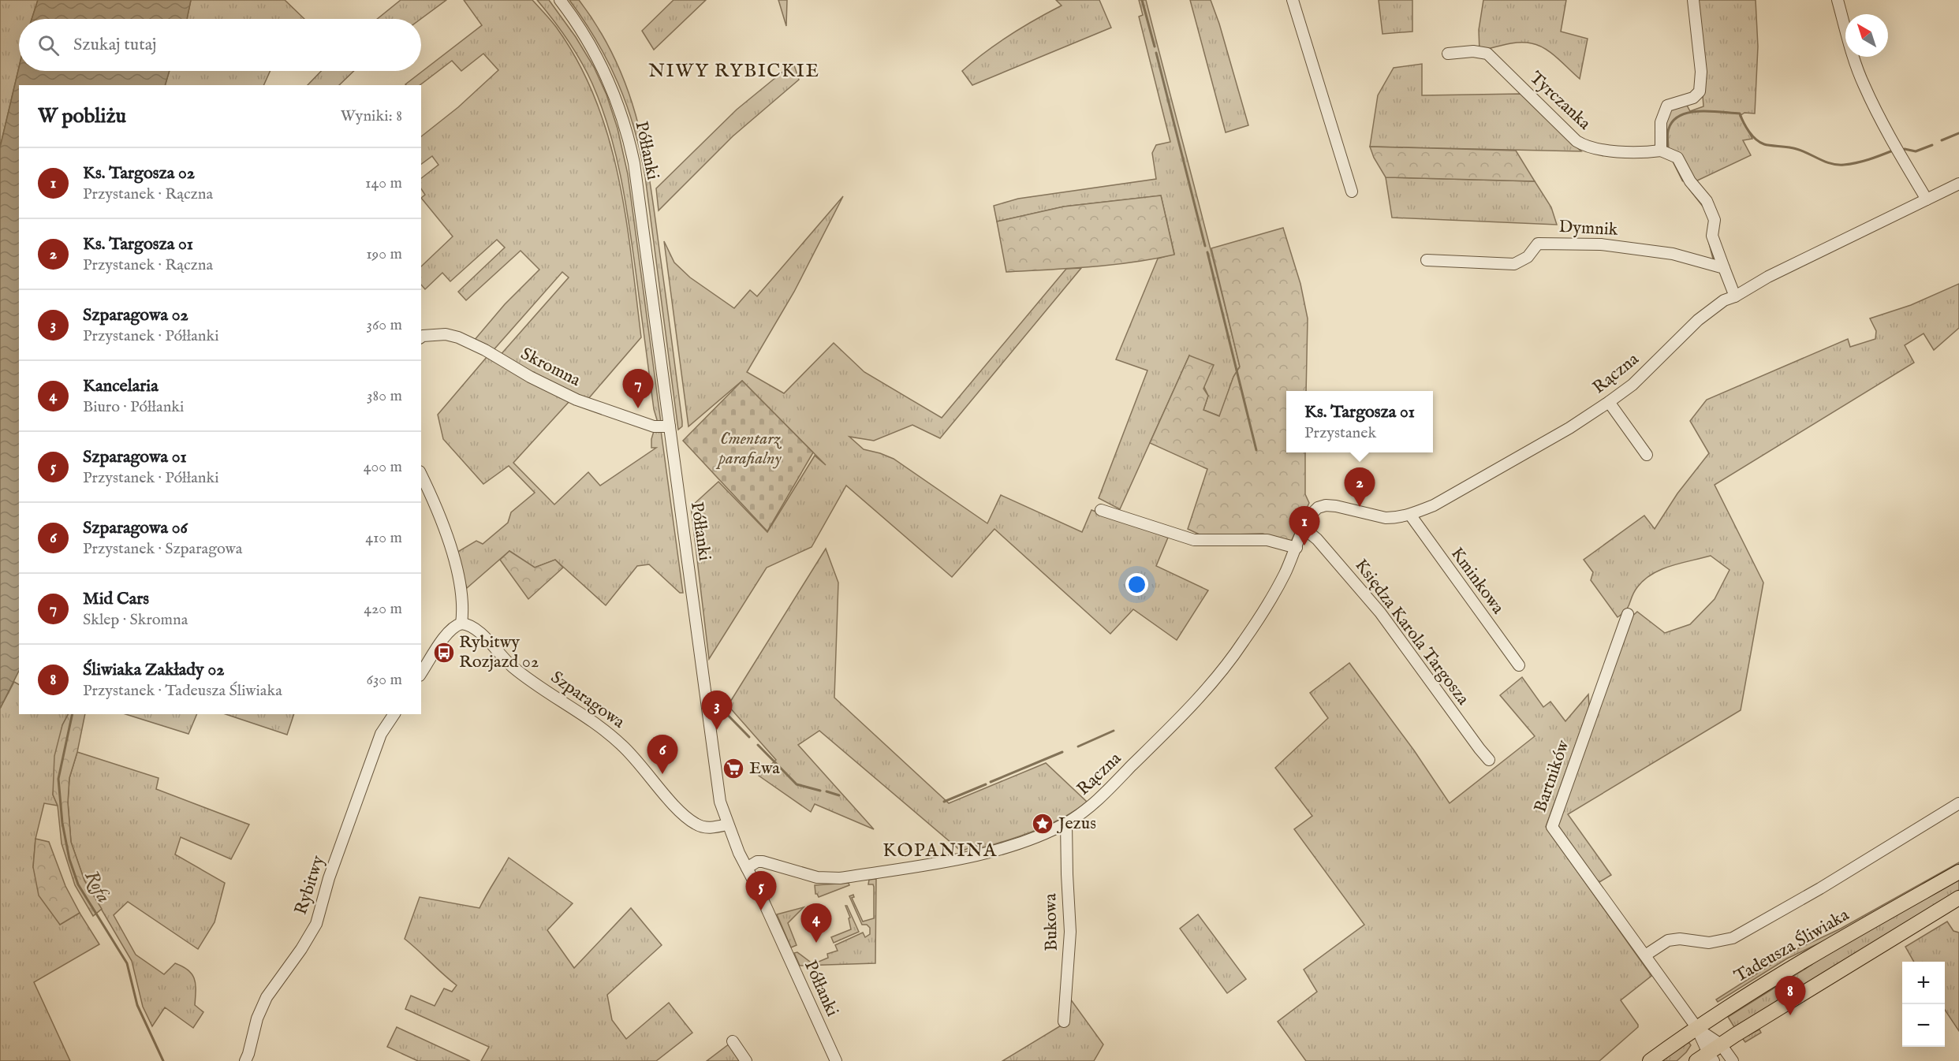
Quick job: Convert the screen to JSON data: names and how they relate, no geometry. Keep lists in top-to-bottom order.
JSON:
{
  "streets": {
    "main road": ["Tadeusza Śliwiaka"],
    "street": [
      "Tyrczanka",
      "Półłanki",
      "Dymnik",
      "Skromna",
      "Rączna",
      "Kminkowa",
      "Księdza Karola Targosza",
      "Szparagowa",
      "Bartników",
      "Rybitwy",
      "Bukowa"
    ]
  },
  "crossings": [
    ["Półłanki", "Skromna"],
    ["Półłanki", "Rączna"],
    ["Półłanki", "Szparagowa"],
    ["Rączna", "Kminkowa"],
    ["Rączna", "Księdza Karola Targosza"],
    ["Rączna", "Bukowa"],
    ["Bartników", "Tadeusza Śliwiaka"]
  ],
  "districts": ["NIWY RYBICKIE", "KOPANINA"],
  "water": ["Rofa"],
  "parks": ["Cmentarz parafialny"],
  "places": {
    "bus stop": ["Rybitwy Rozjazd 02"],
    "supermarket": ["Ewa"],
    "place": ["Jezus"]
  },
  "north": "top left",
  "page": {
    "search": "Szukaj tutaj",
    "heading": ["W pobliżu", "Wyniki: 8"],
    "list": [
      {
        "mark": "1",
        "name": "Ks. Targosza 02",
        "note": "Przystanek · Rączna",
        "value": "140 m"
      },
      {
        "mark": "2",
        "name": "Ks. Targosza 01",
        "note": "Przystanek · Rączna",
        "value": "190 m"
      },
      {
        "mark": "3",
        "name": "Szparagowa 02",
        "note": "Przystanek · Półłanki",
        "value": "360 m"
      },
      {
        "mark": "4",
        "name": "Kancelaria",
        "note": "Biuro · Półłanki",
        "value": "380 m"
      },
      {
        "mark": "5",
        "name": "Szparagowa 01",
        "note": "Przystanek · Półłanki",
        "value": "400 m"
      },
      {
        "mark": "6",
        "name": "Szparagowa 06",
        "note": "Przystanek · Szparagowa",
        "value": "410 m"
      },
      {
        "mark": "7",
        "name": "Mid Cars",
        "note": "Sklep · Skromna",
        "value": "420 m"
      },
      {
        "mark": "8",
        "name": "Śliwiaka Zakłady 02",
        "note": "Przystanek · Tadeusza Śliwiaka",
        "value": "630 m"
      }
    ],
    "pins": [
      "7",
      "2",
      "1",
      "3",
      "6",
      "5",
      "4",
      "8"
    ],
    "popup": ["Ks. Targosza 01", "Przystanek"],
    "map_buttons": ["+", "−"]
  }
}
